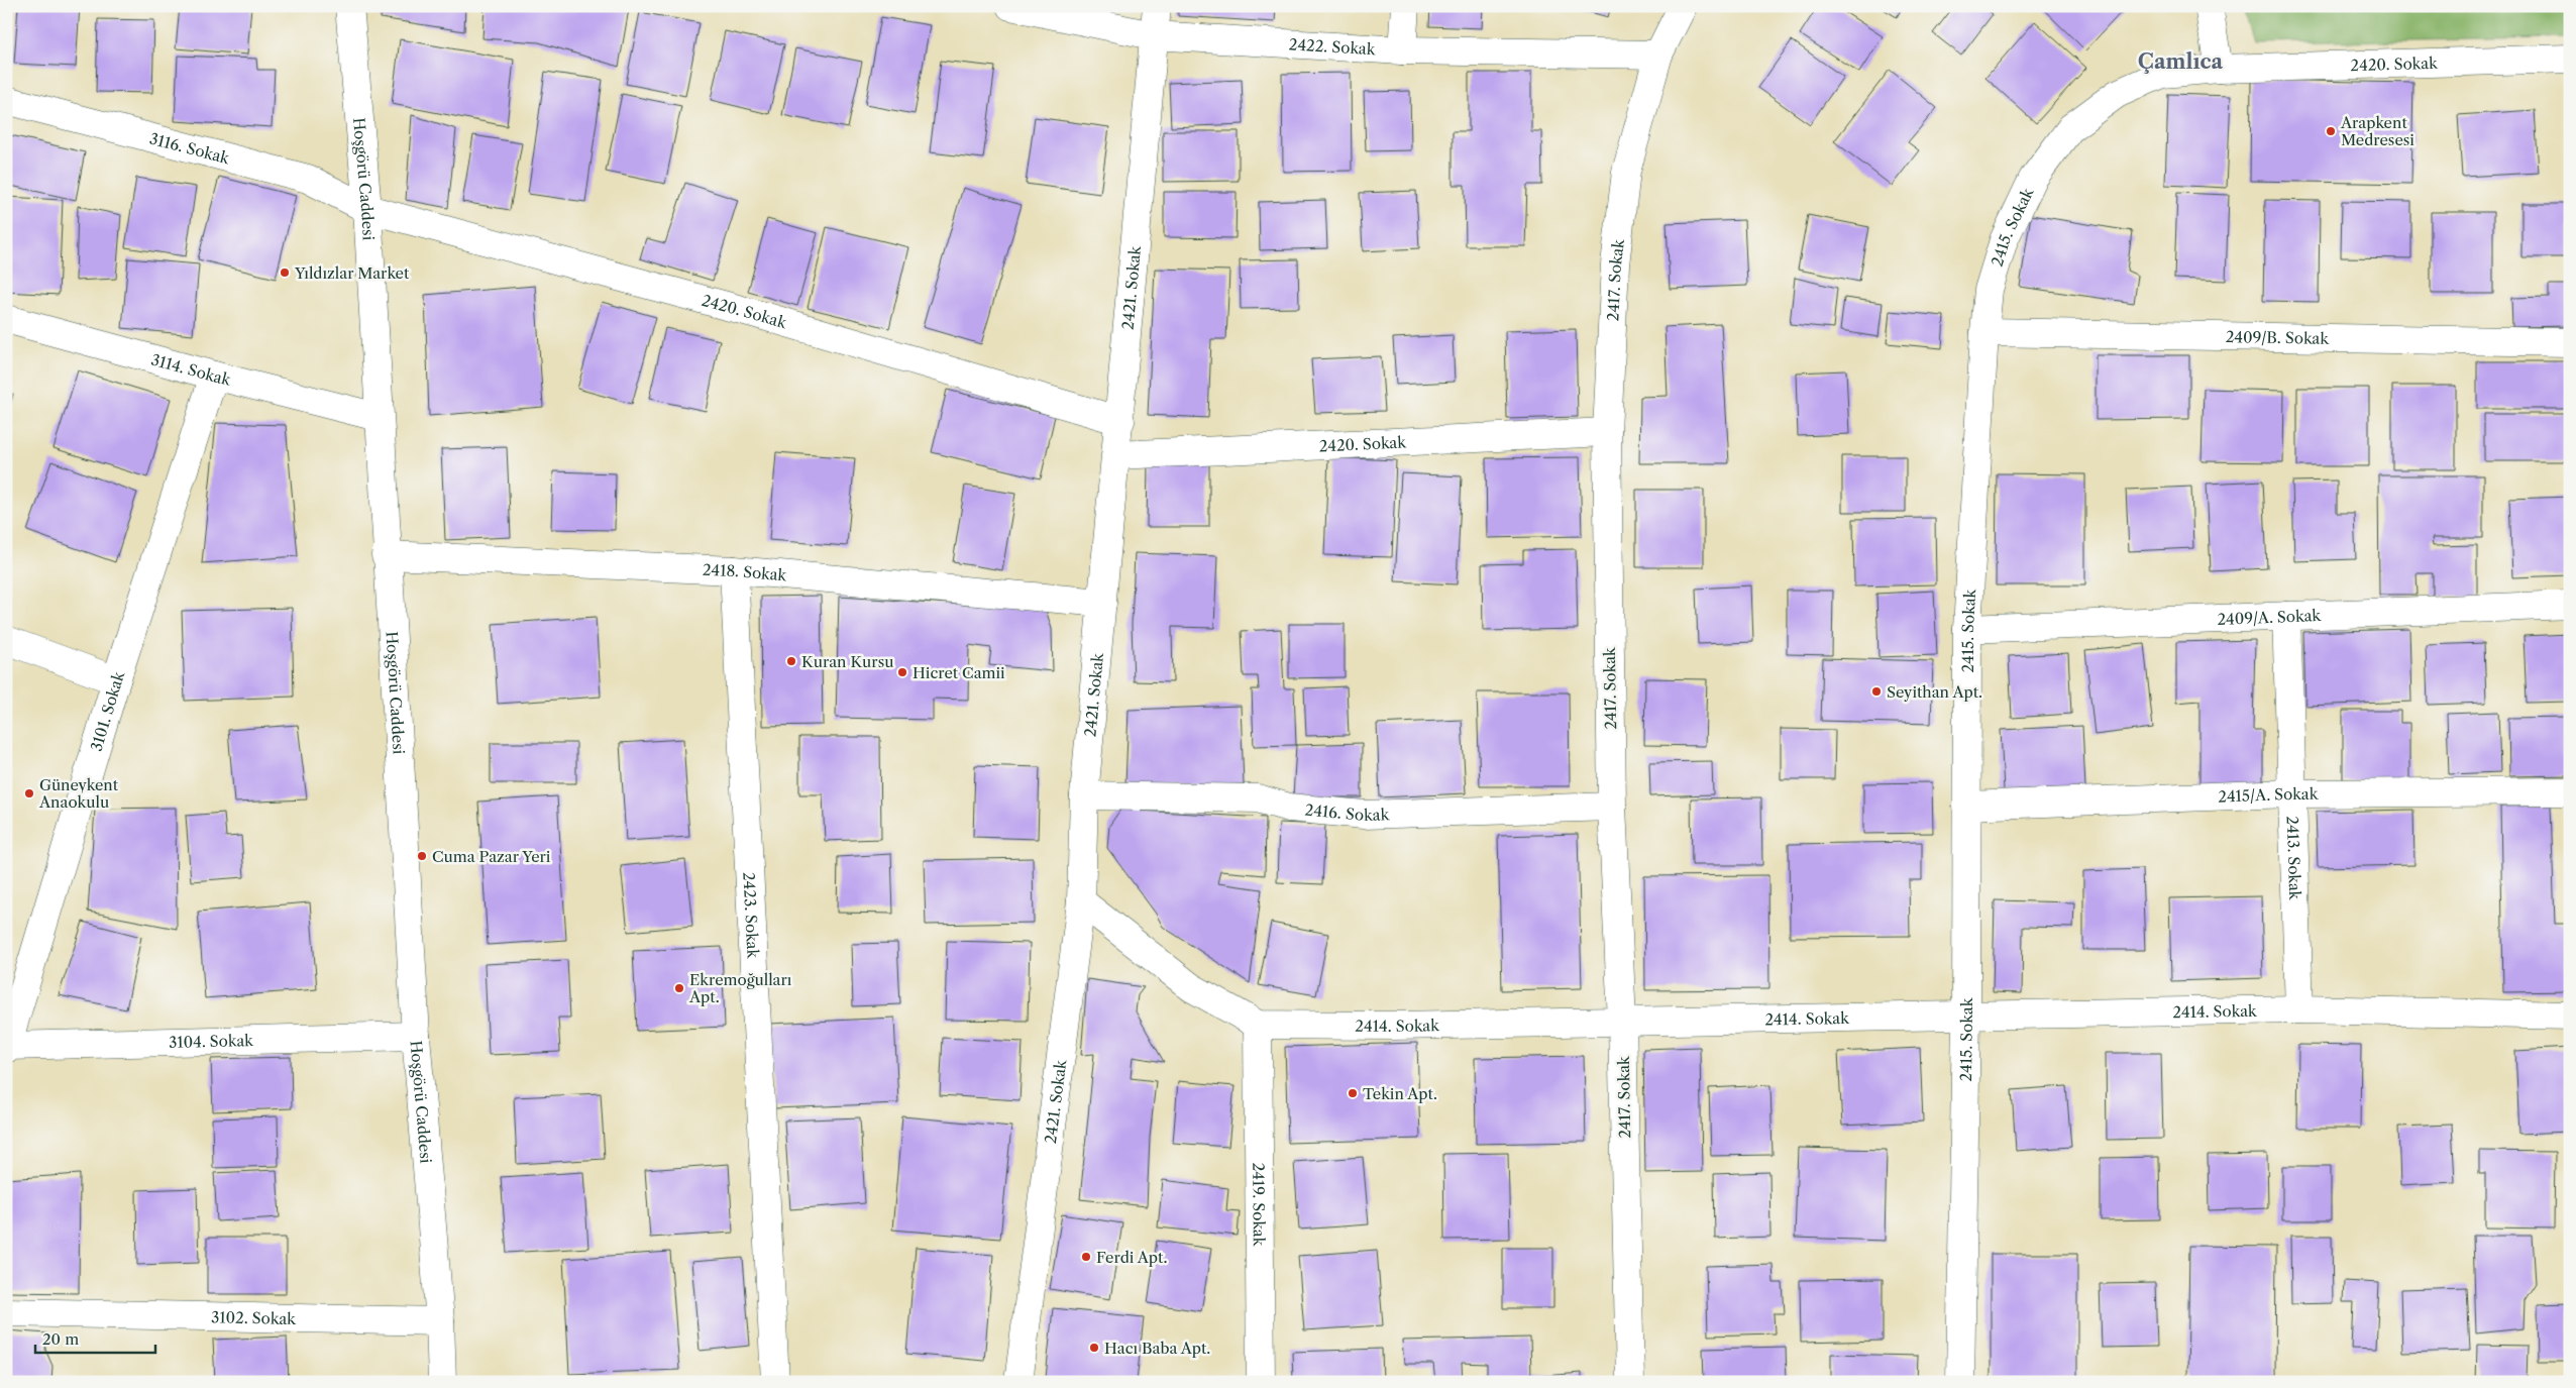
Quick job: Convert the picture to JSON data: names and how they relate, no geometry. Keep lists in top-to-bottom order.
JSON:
{
  "streets": {
    "street": [
      "2422. Sokak",
      "2420. Sokak",
      "3116. Sokak",
      "Hoşgörü Caddesi",
      "2415. Sokak",
      "2417. Sokak",
      "2421. Sokak",
      "2409/B. Sokak",
      "3114. Sokak",
      "2418. Sokak",
      "2409/A. Sokak",
      "3101. Sokak",
      "2415/A. Sokak",
      "2416. Sokak",
      "2413. Sokak",
      "2423. Sokak",
      "2414. Sokak",
      "3104. Sokak",
      "2419. Sokak",
      "3102. Sokak"
    ]
  },
  "crossings": [
    ["2422. Sokak", "2417. Sokak"],
    ["2422. Sokak", "2421. Sokak"],
    ["2420. Sokak", "3116. Sokak"],
    ["2420. Sokak", "Hoşgörü Caddesi"],
    ["2420. Sokak", "2415. Sokak"],
    ["2420. Sokak", "2417. Sokak"],
    ["2420. Sokak", "2421. Sokak"],
    ["3116. Sokak", "Hoşgörü Caddesi"],
    ["Hoşgörü Caddesi", "3114. Sokak"],
    ["Hoşgörü Caddesi", "2418. Sokak"],
    ["Hoşgörü Caddesi", "3104. Sokak"],
    ["Hoşgörü Caddesi", "3102. Sokak"],
    ["2415. Sokak", "2409/B. Sokak"],
    ["2415. Sokak", "2409/A. Sokak"],
    ["2415. Sokak", "2415/A. Sokak"],
    ["2415. Sokak", "2414. Sokak"],
    ["2417. Sokak", "2416. Sokak"],
    ["2417. Sokak", "2414. Sokak"],
    ["2421. Sokak", "2418. Sokak"],
    ["2421. Sokak", "2416. Sokak"],
    ["2421. Sokak", "2414. Sokak"],
    ["3114. Sokak", "3101. Sokak"],
    ["2418. Sokak", "2423. Sokak"],
    ["2409/A. Sokak", "2413. Sokak"],
    ["3101. Sokak", "3104. Sokak"],
    ["2415/A. Sokak", "2413. Sokak"],
    ["2413. Sokak", "2414. Sokak"],
    ["2414. Sokak", "2419. Sokak"]
  ],
  "districts": ["Çamlıca"],
  "places": [
    "Arapkent Medresesi",
    "Yıldızlar Market",
    "Kuran Kursu",
    "Hicret Camii",
    "Seyithan Apt.",
    "Güneykent Anaokulu",
    "Cuma Pazar Yeri",
    "Ekremoğulları Apt.",
    "Tekin Apt.",
    "Ferdi Apt.",
    "Hacı Baba Apt."
  ],
  "scale_bar": "20 m"
}
